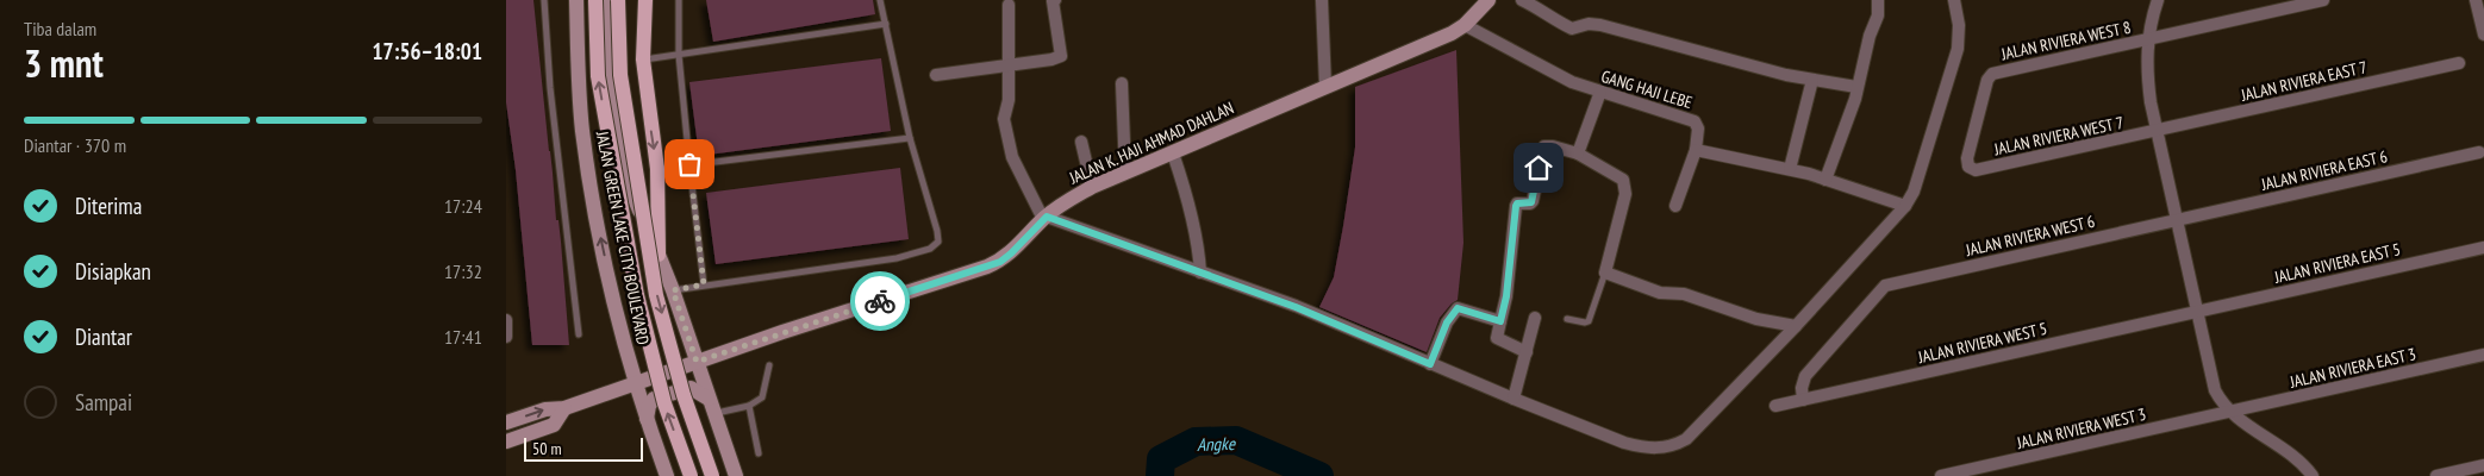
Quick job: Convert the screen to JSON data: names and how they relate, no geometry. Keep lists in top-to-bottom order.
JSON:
{
  "streets": {
    "main road": ["JALAN K. HAJI AHMAD DAHLAN", "JALAN GREEN LAKE CITY BOULEVARD"],
    "street": [
      "JALAN RIVIERA WEST 8",
      "JALAN RIVIERA EAST 7",
      "GANG HAJI LEBE",
      "JALAN RIVIERA WEST 7",
      "JALAN RIVIERA EAST 6",
      "JALAN RIVIERA WEST 6",
      "JALAN RIVIERA EAST 5",
      "JALAN RIVIERA WEST 5",
      "JALAN RIVIERA EAST 3",
      "JALAN RIVIERA WEST 3"
    ]
  },
  "crossings": [
    ["JALAN RIVIERA WEST 8", "JALAN RIVIERA WEST 7"],
    ["JALAN RIVIERA EAST 7", "JALAN RIVIERA WEST 7"],
    ["GANG HAJI LEBE", "JALAN K. HAJI AHMAD DAHLAN"],
    ["JALAN K. HAJI AHMAD DAHLAN", "JALAN GREEN LAKE CITY BOULEVARD"],
    ["JALAN RIVIERA EAST 6", "JALAN RIVIERA WEST 6"],
    ["JALAN RIVIERA WEST 6", "JALAN RIVIERA WEST 5"],
    ["JALAN RIVIERA EAST 5", "JALAN RIVIERA WEST 5"],
    ["JALAN RIVIERA EAST 3", "JALAN RIVIERA WEST 3"]
  ],
  "water": ["Angke"],
  "scale_bar": "50 m",
  "page": {
    "heading": ["3 mnt", "Tiba dalam", "17:56–18:01"],
    "bar": "Diantar · 370 m",
    "list": [
      ["Diterima", "17:24"],
      ["Disiapkan", "17:32"],
      ["Diantar", "17:41"],
      "Sampai"
    ],
    "scale": "50 m"
  }
}
